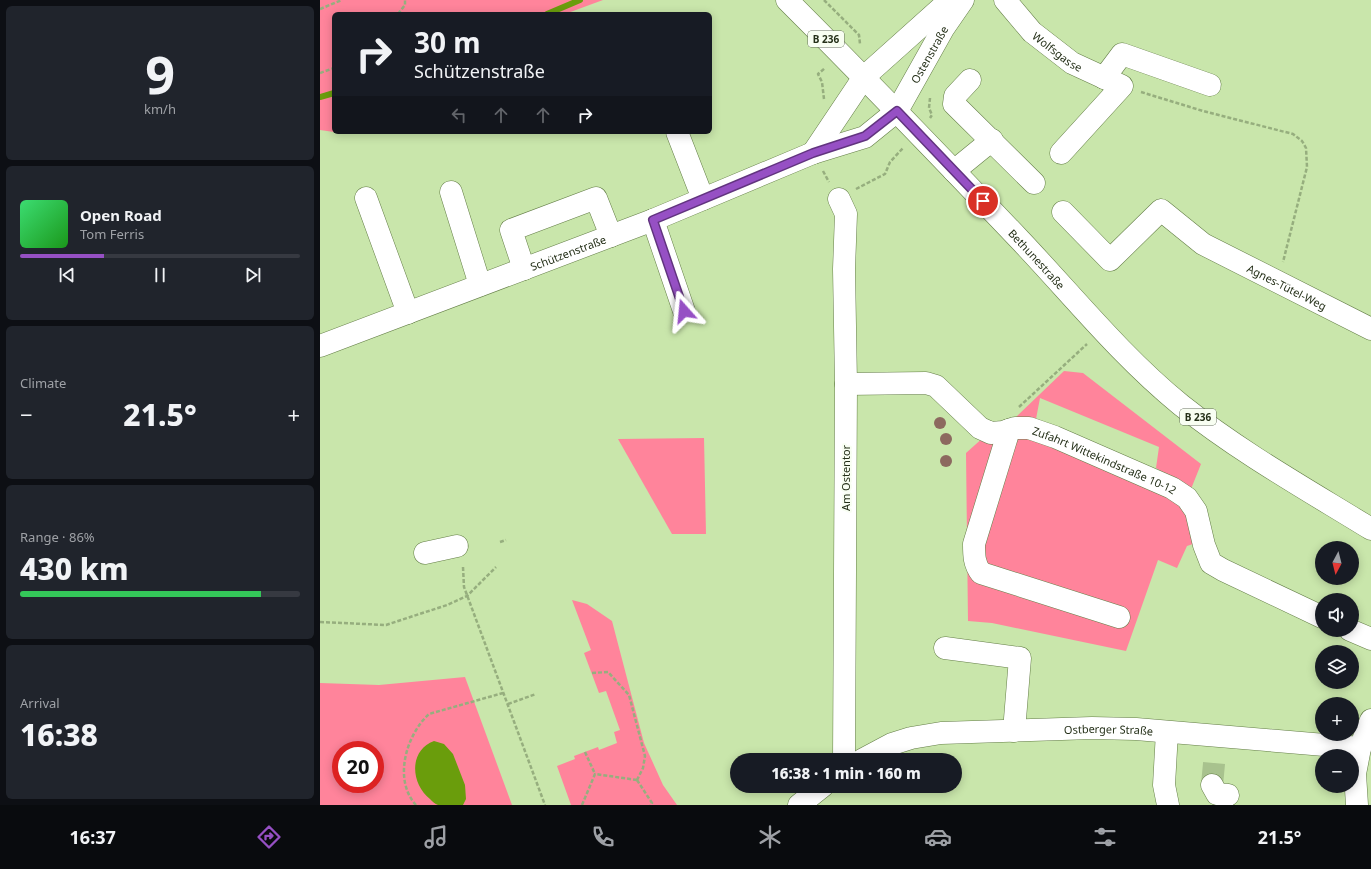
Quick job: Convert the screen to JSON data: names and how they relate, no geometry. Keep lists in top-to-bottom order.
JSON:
{
  "streets": {
    "street": [
      "B 236",
      "Wolfsgasse",
      "Ostenstraße",
      "Schützenstraße",
      "Bethunestraße",
      "Agnes-Tütel-Weg",
      "Zufahrt Wittekindstraße 10-12",
      "Am Ostentor",
      "Ostberger Straße"
    ]
  },
  "crossings": [
    ["Ostenstraße", "Schützenstraße"],
    ["Ostenstraße", "Bethunestraße"],
    ["Schützenstraße", "Bethunestraße"],
    ["Zufahrt Wittekindstraße 10-12", "Am Ostentor"]
  ],
  "north": "bottom",
  "page": {
    "tile": [
      ["9", "km/h"],
      "Climate",
      ["Range · 86%", "430 km"],
      ["Arrival", "16:38"]
    ],
    "turn": ["30 m", "Schützenstraße"],
    "song": ["Open Road", "Tom Ferris"],
    "heat": ["−", "21.5°", "+"],
    "map_buttons": ["+", "−"],
    "limit": "20",
    "trip": "16:38 · 1 min · 160 m",
    "tabs": ["16:37", "21.5°"]
  }
}
